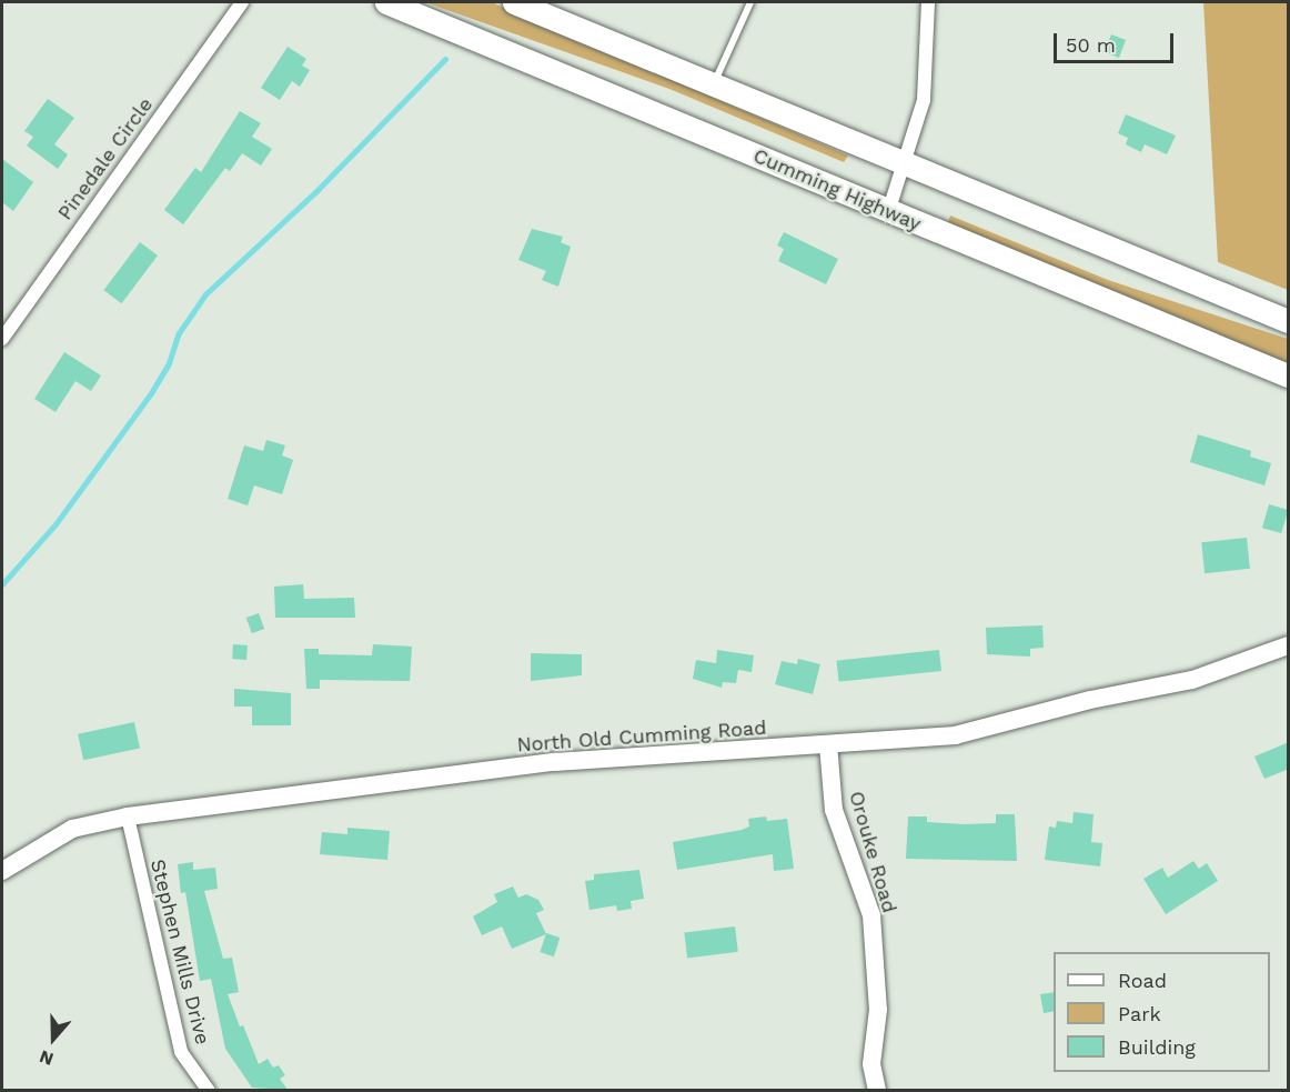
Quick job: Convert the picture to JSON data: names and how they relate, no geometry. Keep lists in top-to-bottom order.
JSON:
{
  "streets": {
    "highway": ["Cumming Highway"],
    "street": [
      "Pinedale Circle",
      "North Old Cumming Road",
      "Orouke Road",
      "Stephen Mills Drive"
    ]
  },
  "crossings": [
    ["North Old Cumming Road", "Orouke Road"],
    ["North Old Cumming Road", "Stephen Mills Drive"]
  ],
  "legend": ["Road", "Park", "Building"],
  "scale_bar": "50 m",
  "north": "bottom"
}
